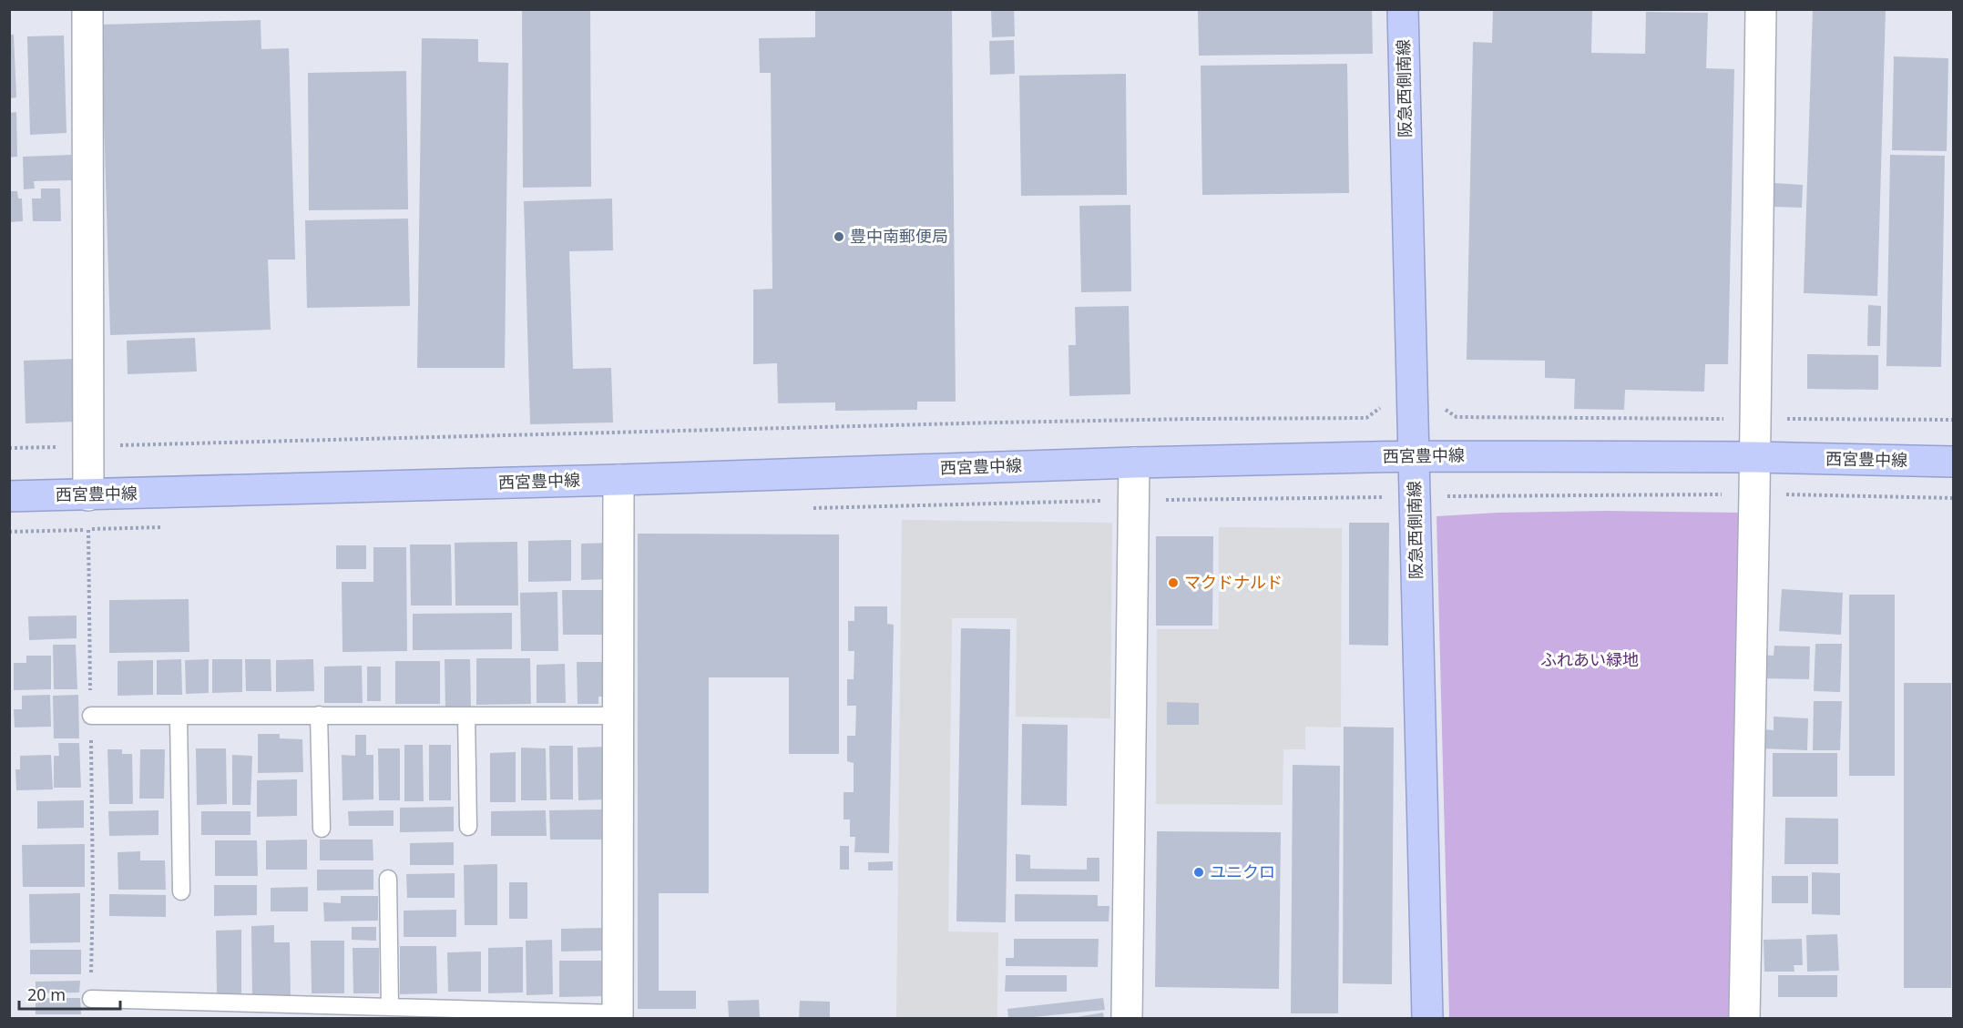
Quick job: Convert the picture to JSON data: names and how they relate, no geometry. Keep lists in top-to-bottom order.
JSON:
{
  "streets": {
    "main road": ["阪急西側南線", "西宮豊中線"]
  },
  "crossings": [
    ["阪急西側南線", "西宮豊中線"]
  ],
  "parks": ["ふれあい緑地"],
  "places": ["豊中南郵便局", "マクドナルド", "ユニクロ"],
  "scale_bar": "20 m"
}
